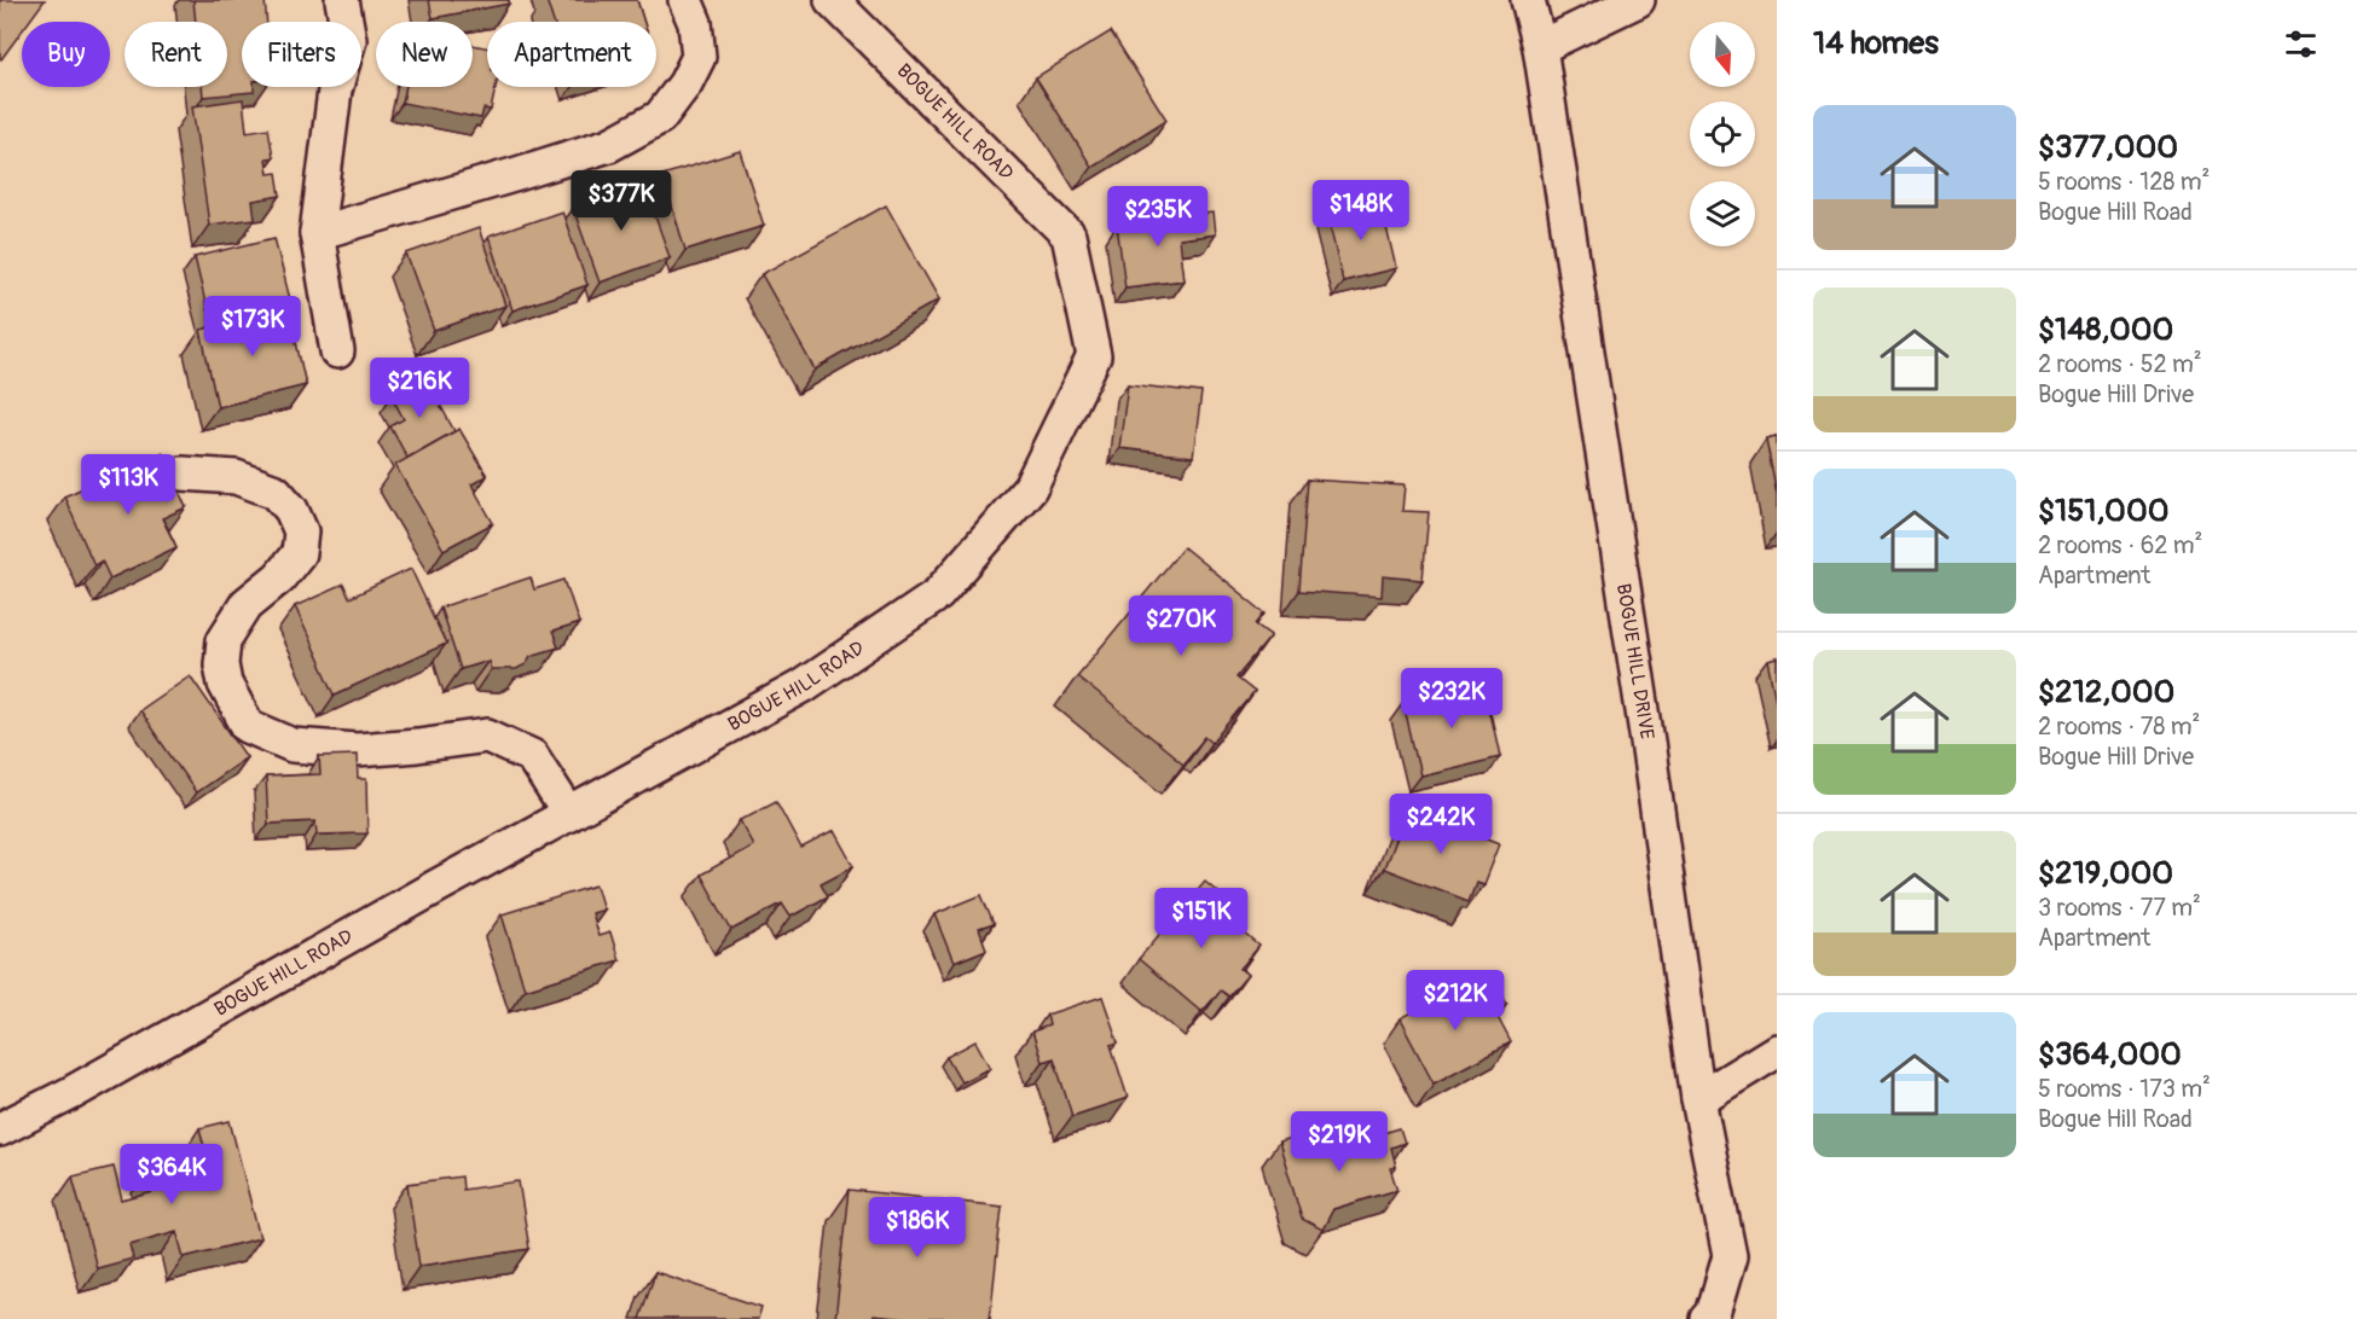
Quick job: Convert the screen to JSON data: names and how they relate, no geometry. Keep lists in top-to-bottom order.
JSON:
{
  "streets": {
    "street": ["BOGUE HILL ROAD", "BOGUE HILL DRIVE"]
  },
  "north": "bottom",
  "page": {
    "heading": "14 homes",
    "chip": [
      "Buy",
      "Rent",
      "Filters",
      "New",
      "Apartment"
    ],
    "list": [
      {
        "name": "$377,000",
        "note": "5 rooms · 128 m² · Bogue Hill Road"
      },
      {
        "name": "$148,000",
        "note": "2 rooms · 52 m² · Bogue Hill Drive"
      },
      {
        "name": "$151,000",
        "note": "2 rooms · 62 m² · Apartment"
      },
      {
        "name": "$212,000",
        "note": "2 rooms · 78 m² · Bogue Hill Drive"
      },
      {
        "name": "$219,000",
        "note": "3 rooms · 77 m² · Apartment"
      },
      {
        "name": "$364,000",
        "note": "5 rooms · 173 m² · Bogue Hill Road"
      }
    ],
    "price": [
      "$377K",
      "$148K",
      "$235K",
      "$173K",
      "$216K",
      "$113K",
      "$270K",
      "$232K",
      "$242K",
      "$151K",
      "$212K",
      "$219K",
      "$364K",
      "$186K"
    ]
  }
}
